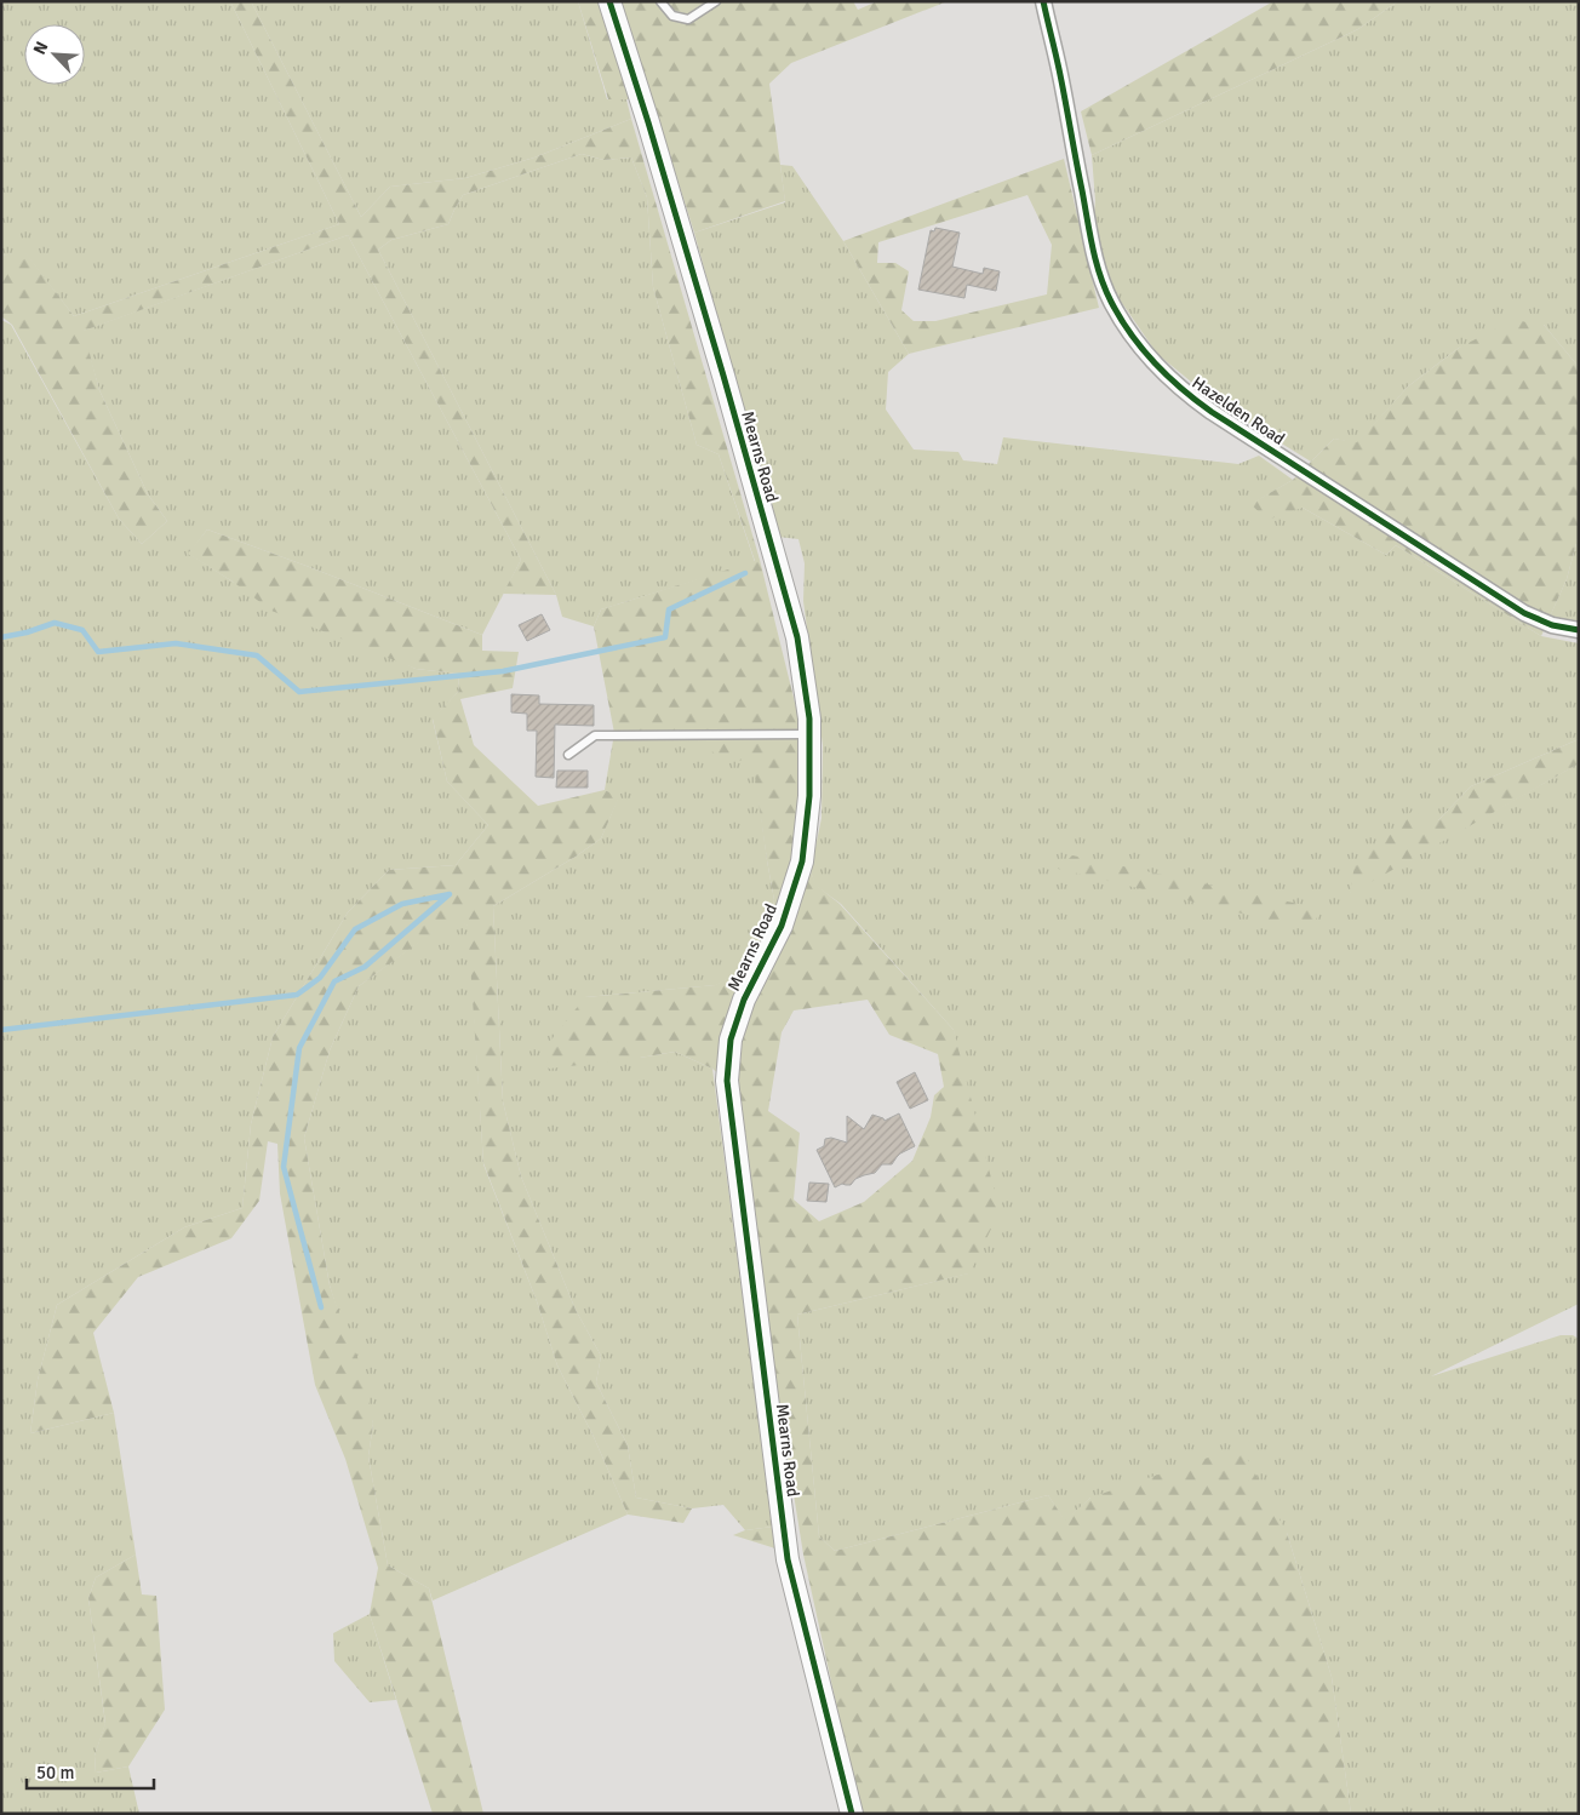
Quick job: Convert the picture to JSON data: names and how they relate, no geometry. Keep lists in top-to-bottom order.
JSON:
{
  "streets": {
    "street": ["Hazelden Road", "Mearns Road"]
  },
  "scale_bar": "50 m",
  "north": "top left"
}
